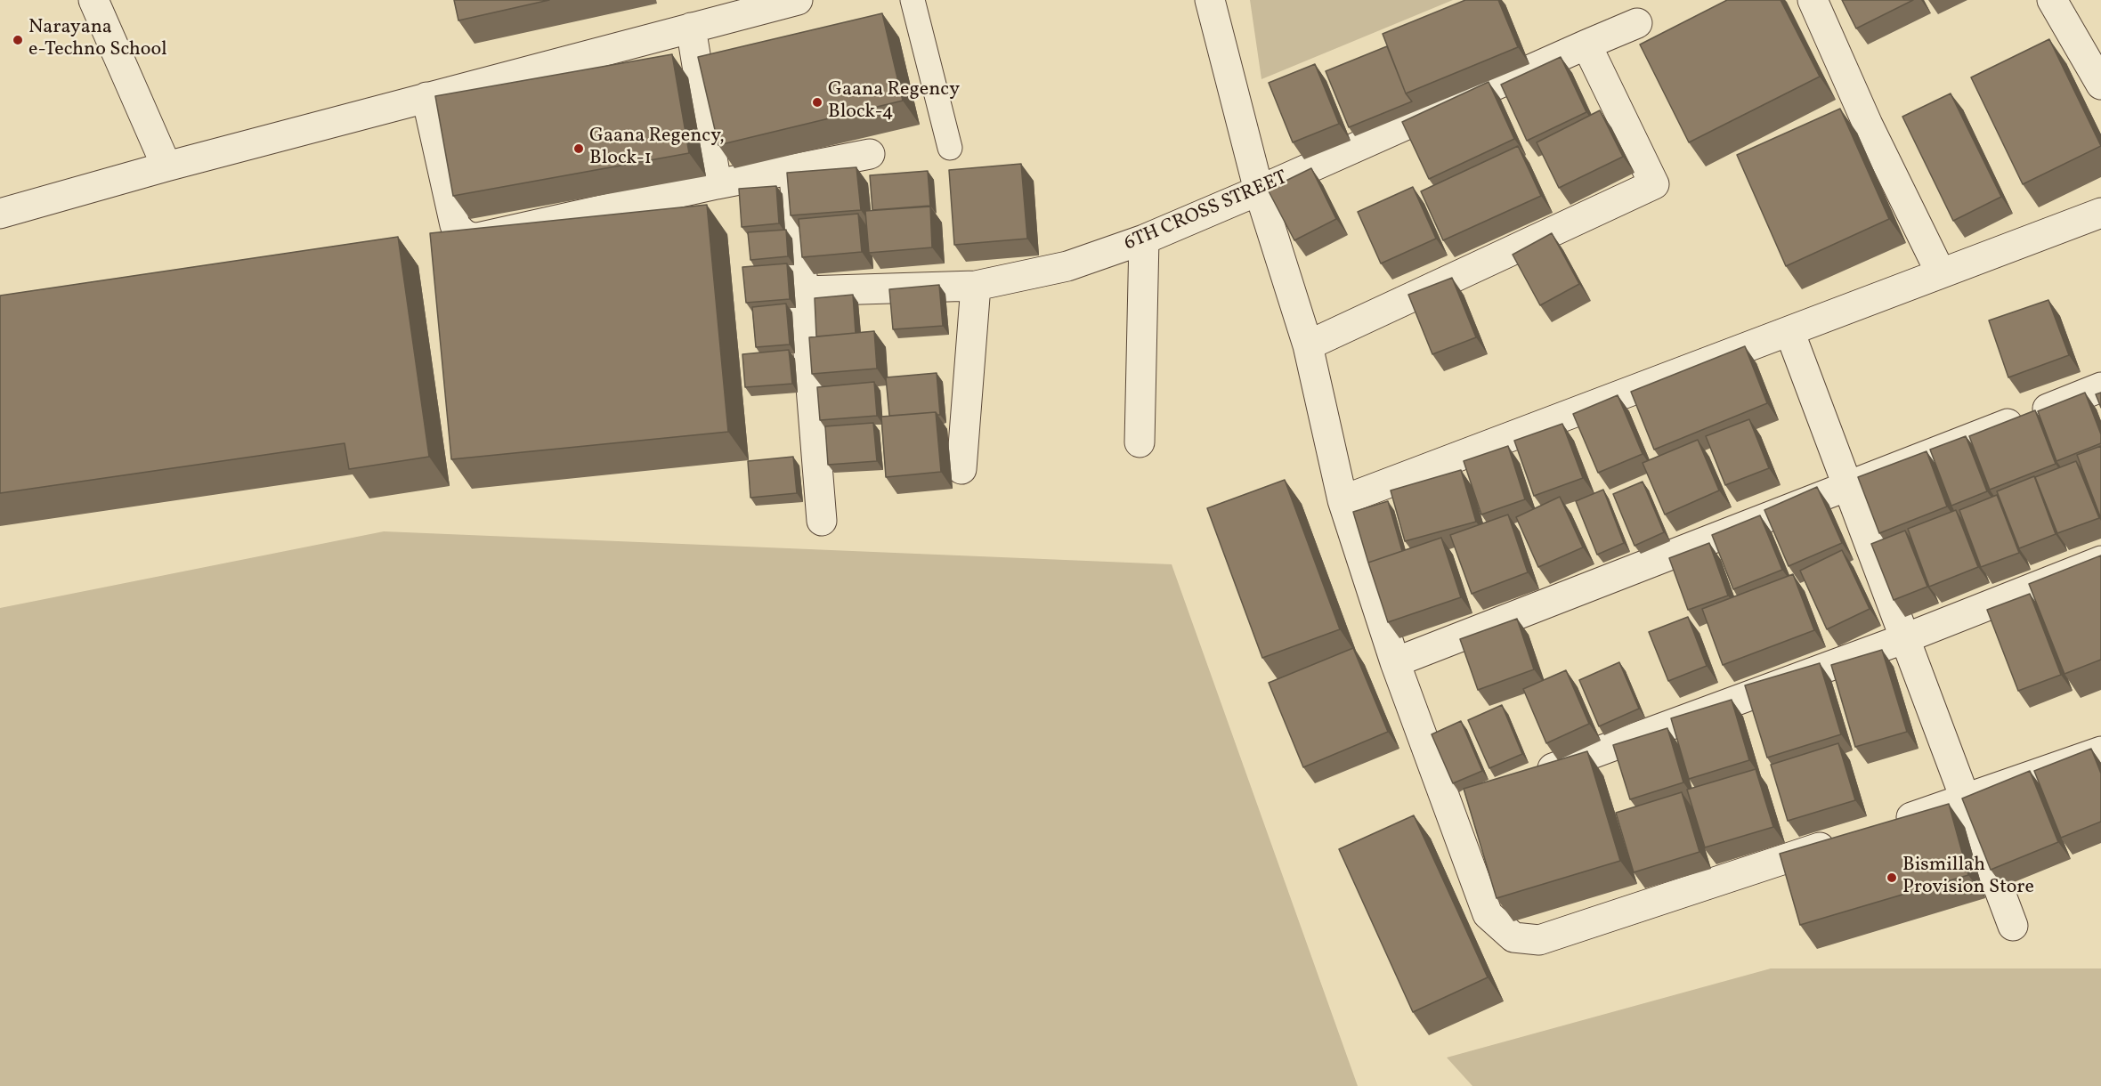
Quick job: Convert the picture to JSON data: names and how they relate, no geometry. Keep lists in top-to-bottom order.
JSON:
{
  "streets": {
    "street": ["6TH CROSS STREET"]
  },
  "places": [
    "Narayana e-Techno School",
    "Gaana Regency Block-4",
    "Gaana Regency, Block-1",
    "Bismillah Provision Store"
  ]
}
